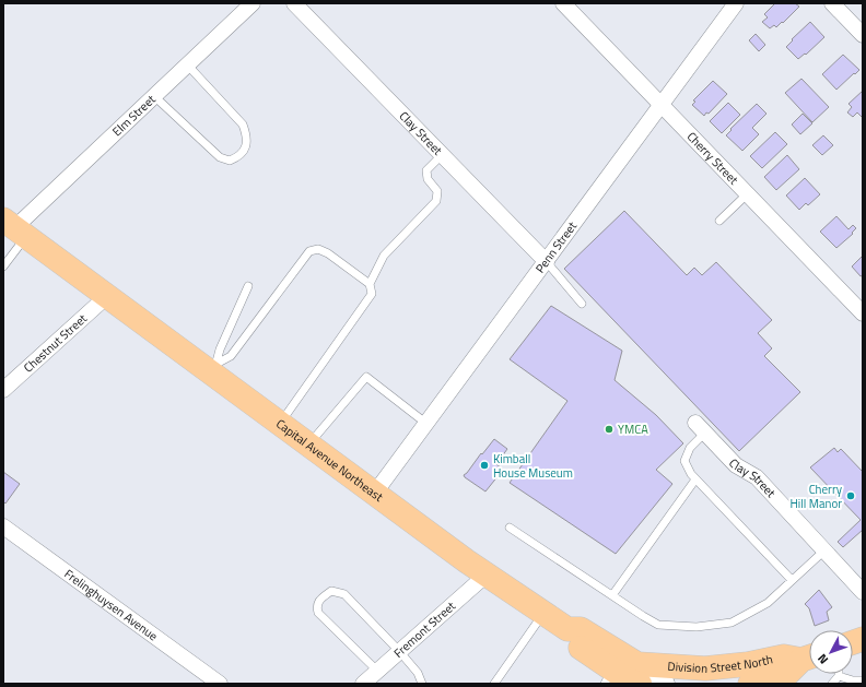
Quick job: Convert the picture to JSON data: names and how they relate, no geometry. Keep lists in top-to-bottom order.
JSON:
{
  "streets": {
    "main road": ["Capital Avenue Northeast", "Division Street North"],
    "street": [
      "Elm Street",
      "Clay Street",
      "Cherry Street",
      "Penn Street",
      "Chestnut Street",
      "Frelinghuysen Avenue",
      "Fremont Street"
    ]
  },
  "crossings": [
    ["Elm Street", "Capital Avenue Northeast"],
    ["Clay Street", "Penn Street"],
    ["Cherry Street", "Penn Street"],
    ["Penn Street", "Capital Avenue Northeast"],
    ["Chestnut Street", "Capital Avenue Northeast"],
    ["Capital Avenue Northeast", "Fremont Street"],
    ["Capital Avenue Northeast", "Division Street North"]
  ],
  "places": ["YMCA", "Kimball House Museum", "Cherry Hill Manor"],
  "north": "bottom left"
}
